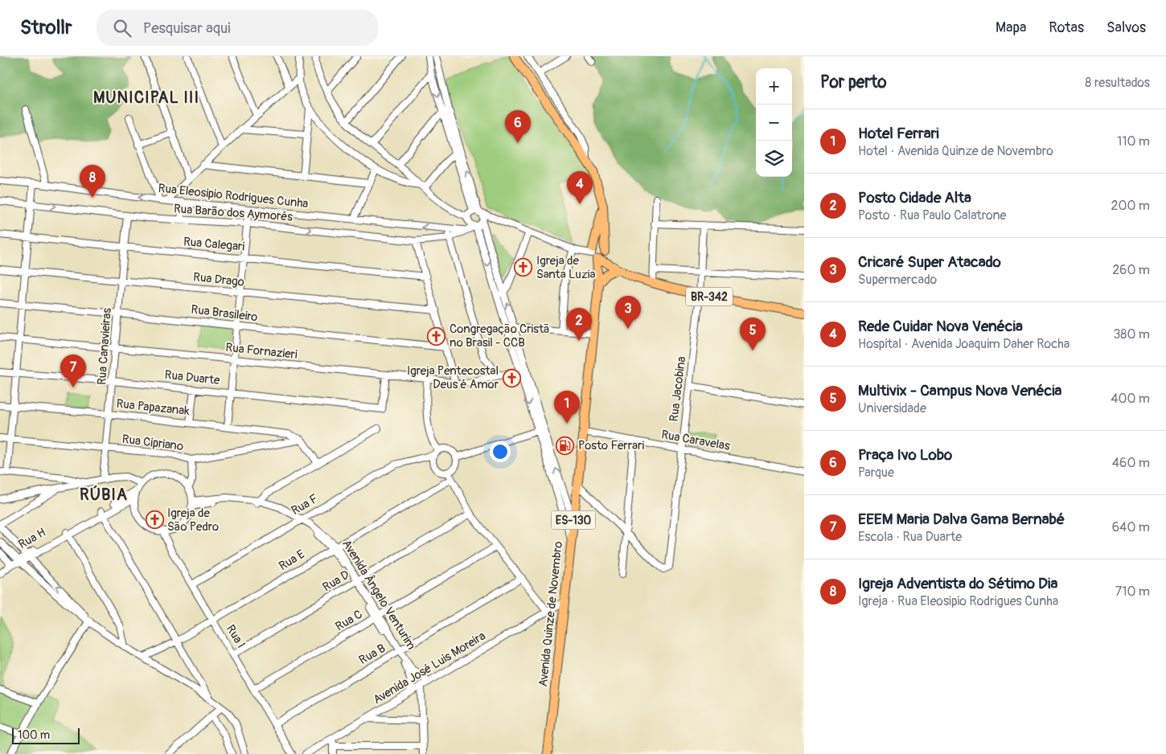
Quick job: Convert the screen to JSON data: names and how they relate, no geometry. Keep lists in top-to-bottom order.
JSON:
{
  "streets": {
    "main road": ["BR-342", "ES-130", "Avenida Quinze de Novembro"],
    "street": [
      "Rua Eleosipio Rodrigues Cunha",
      "Rua Barão dos Aymorés",
      "Rua Calegari",
      "Rua Drago",
      "Rua Brasileiro",
      "Rua Canavieiras",
      "Rua Fornazieri",
      "Rua Duarte",
      "Rua Jacobina",
      "Rua Papazanak",
      "Rua Caravelas",
      "Rua Cipriano",
      "Rua F",
      "Rua H",
      "Rua E",
      "Rua D",
      "Avenida Ângelo Venturim",
      "Rua C",
      "Rua I",
      "Rua B",
      "Avenida José Luis Moreira"
    ]
  },
  "crossings": [
    ["Rua Eleosipio Rodrigues Cunha", "Rua Barão dos Aymorés"],
    ["Rua Barão dos Aymorés", "Rua Canavieiras"],
    ["Rua Calegari", "Rua Canavieiras"],
    ["Rua Drago", "Rua Canavieiras"],
    ["BR-342", "Rua Jacobina"],
    ["BR-342", "ES-130"],
    ["Rua Brasileiro", "Rua Canavieiras"],
    ["Rua Canavieiras", "Rua Fornazieri"],
    ["Rua Canavieiras", "Rua Duarte"],
    ["Rua Canavieiras", "Rua Papazanak"],
    ["Rua Canavieiras", "Rua Cipriano"],
    ["Rua Fornazieri", "Rua Duarte"],
    ["Rua Jacobina", "Rua Caravelas"],
    ["Rua Papazanak", "Rua Cipriano"],
    ["Rua Caravelas", "Avenida Quinze de Novembro"],
    ["Rua F", "Avenida Ângelo Venturim"],
    ["Rua F", "Rua I"],
    ["ES-130", "Avenida Quinze de Novembro"],
    ["Rua H", "Avenida Ângelo Venturim"],
    ["Rua H", "Rua I"],
    ["Rua E", "Avenida Ângelo Venturim"],
    ["Rua E", "Rua I"],
    ["Rua D", "Avenida Ângelo Venturim"],
    ["Rua D", "Rua I"],
    ["Avenida Ângelo Venturim", "Rua C"],
    ["Avenida Ângelo Venturim", "Rua I"],
    ["Avenida Ângelo Venturim", "Rua B"],
    ["Avenida Ângelo Venturim", "Avenida José Luis Moreira"],
    ["Avenida Quinze de Novembro", "Avenida José Luis Moreira"],
    ["Rua C", "Rua I"],
    ["Rua I", "Rua B"]
  ],
  "one_way": ["Rua Eleosipio Rodrigues Cunha"],
  "districts": ["MUNICIPAL III", "RÚBIA"],
  "places": {
    "church": [
      "Igreja de Santa Luzia",
      "Congregação Cristã no Brasil - CCB",
      "Igreja Pentecostal Deus é Amor",
      "Igreja de São Pedro"
    ],
    "fuel station": ["Posto Ferrari"]
  },
  "scale_bar": "100 m",
  "page": {
    "header": "Strollr",
    "search": "Pesquisar aqui",
    "nav": ["Mapa", "Rotas", "Salvos"],
    "heading": ["Por perto", "8 resultados"],
    "map_buttons": ["+", "−"],
    "list": [
      {
        "mark": "1",
        "name": "Hotel Ferrari",
        "note": "Hotel · Avenida Quinze de Novembro",
        "value": "110 m"
      },
      {
        "mark": "2",
        "name": "Posto Cidade Alta",
        "note": "Posto · Rua Paulo Calatrone",
        "value": "200 m"
      },
      {
        "mark": "3",
        "name": "Cricaré Super Atacado",
        "note": "Supermercado",
        "value": "260 m"
      },
      {
        "mark": "4",
        "name": "Rede Cuidar Nova Venécia",
        "note": "Hospital · Avenida Joaquim Daher Rocha",
        "value": "380 m"
      },
      {
        "mark": "5",
        "name": "Multivix - Campus Nova Venécia",
        "note": "Universidade",
        "value": "400 m"
      },
      {
        "mark": "6",
        "name": "Praça Ivo Lobo",
        "note": "Parque",
        "value": "460 m"
      },
      {
        "mark": "7",
        "name": "EEEM Maria Dalva Gama Bernabé",
        "note": "Escola · Rua Duarte",
        "value": "640 m"
      },
      {
        "mark": "8",
        "name": "Igreja Adventista do Sétimo Dia",
        "note": "Igreja · Rua Eleosipio Rodrigues Cunha",
        "value": "710 m"
      }
    ],
    "pins": [
      "6",
      "8",
      "4",
      "3",
      "2",
      "5",
      "7",
      "1"
    ],
    "scale": "100 m"
  }
}
